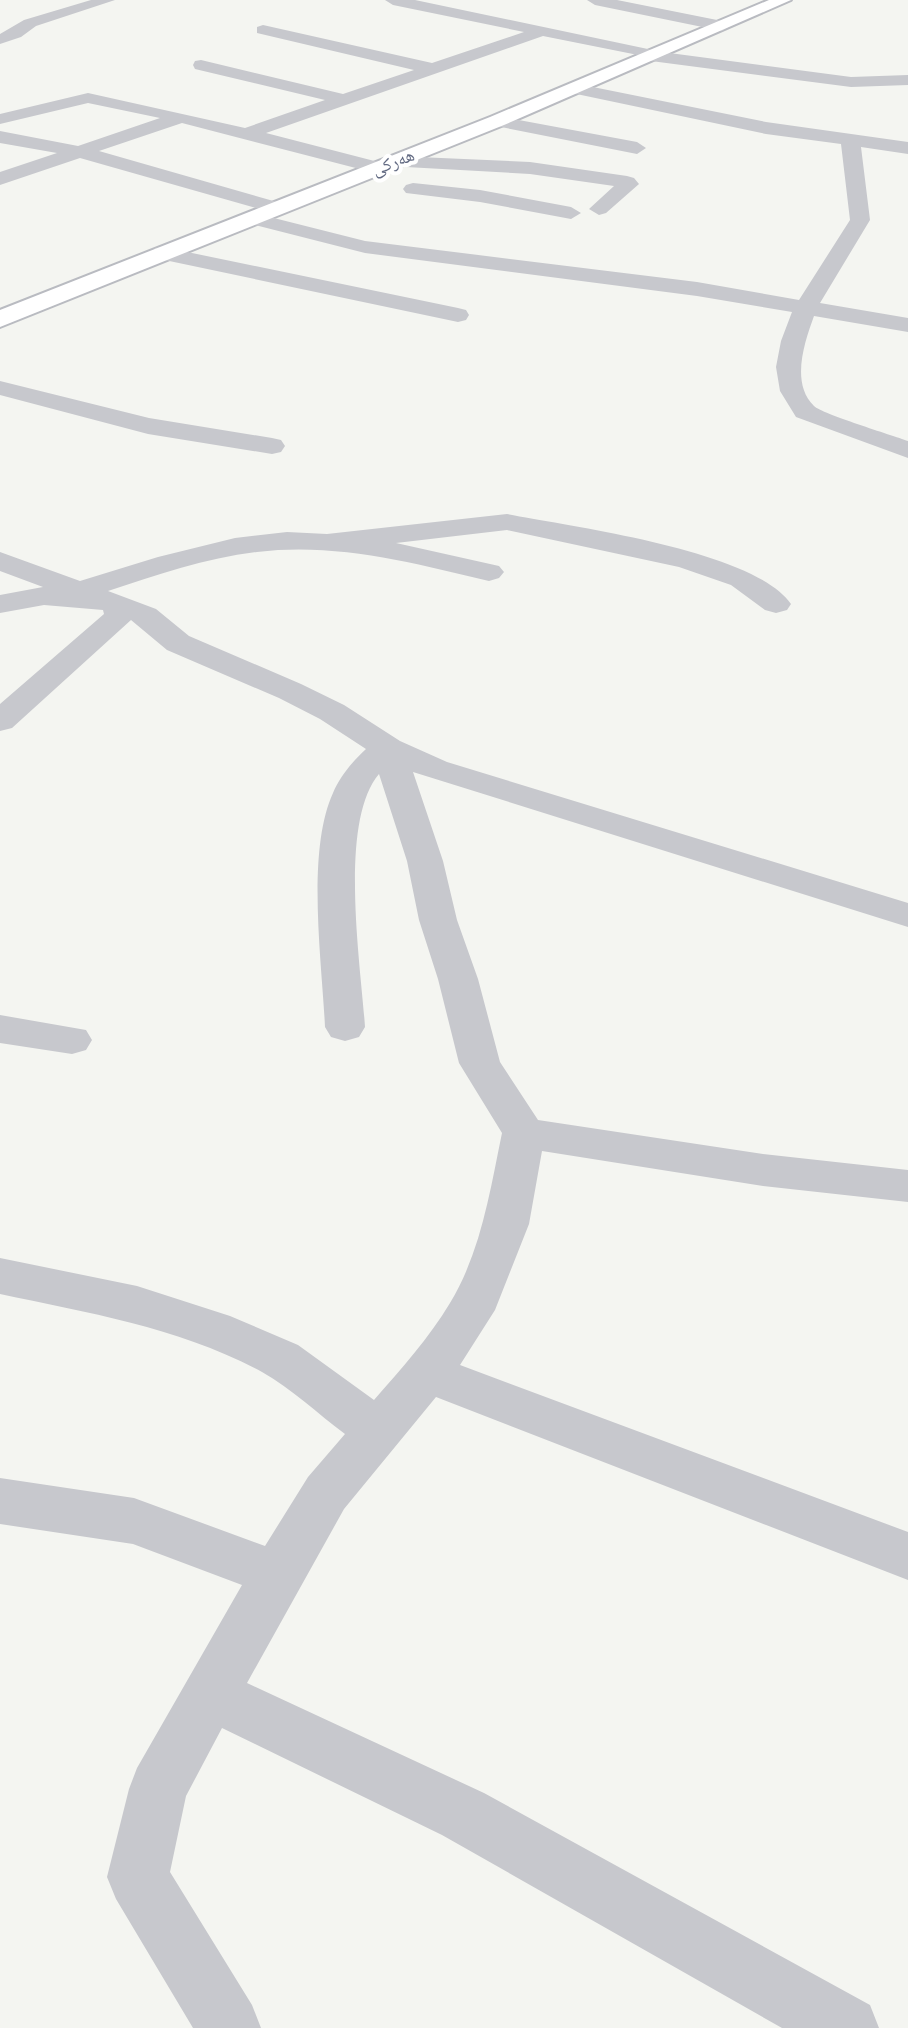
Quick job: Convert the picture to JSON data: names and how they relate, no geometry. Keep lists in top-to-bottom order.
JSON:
{
  "streets": {
    "street": ["هەرکی"]
  }
}
